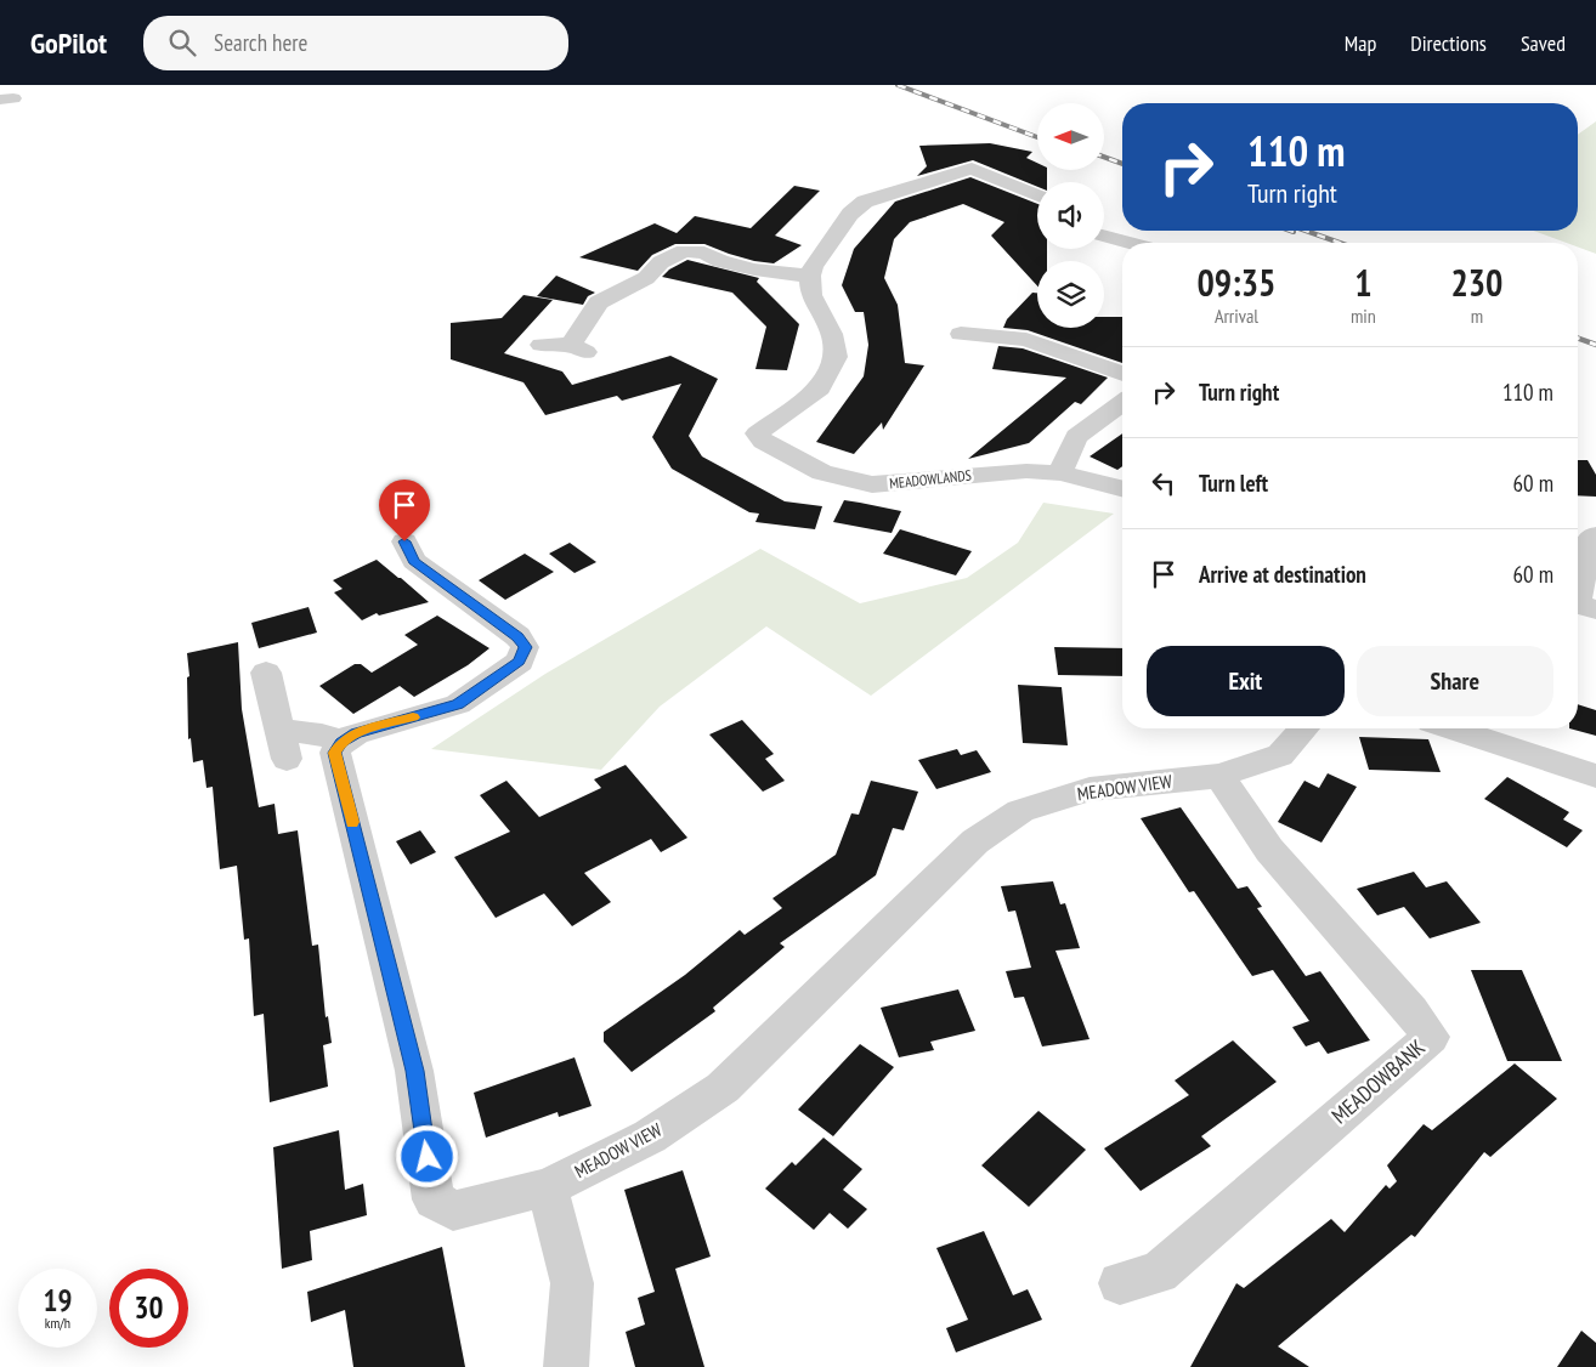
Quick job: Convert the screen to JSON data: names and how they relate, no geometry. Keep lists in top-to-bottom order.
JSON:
{
  "streets": {
    "street": ["MEADOWLANDS", "MEADOW VIEW", "MEADOWBANK"]
  },
  "crossings": [
    ["MEADOW VIEW", "MEADOWBANK"]
  ],
  "north": "left",
  "page": {
    "header": "GoPilot",
    "search": "Search here",
    "nav": ["Map", "Directions", "Saved"],
    "turn": ["110 m", "Turn right"],
    "eta": [
      "09:35",
      "Arrival",
      "1",
      "min",
      "230",
      "m"
    ],
    "list": [
      {
        "name": "Turn right",
        "value": "110 m"
      },
      {
        "name": "Turn left",
        "value": "60 m"
      },
      {
        "name": "Arrive at destination",
        "value": "60 m"
      }
    ],
    "buttons": ["Exit", "Share"],
    "speed": "19 km/h",
    "limit": "30"
  }
}
